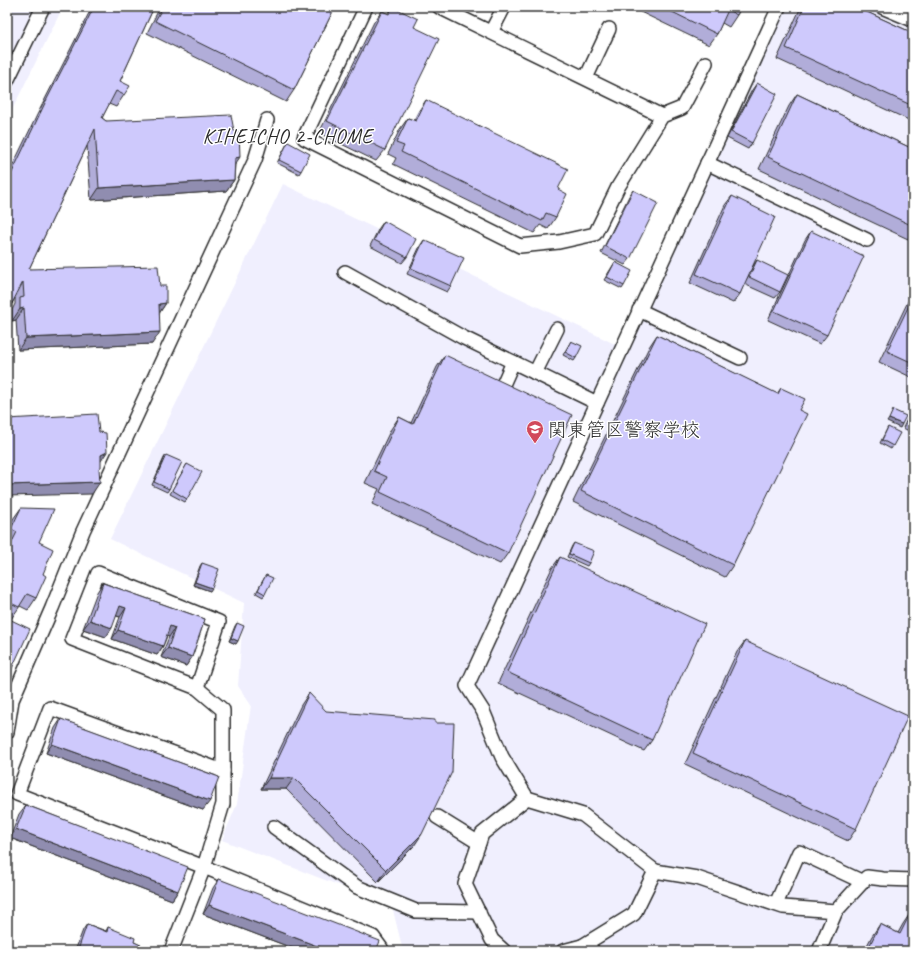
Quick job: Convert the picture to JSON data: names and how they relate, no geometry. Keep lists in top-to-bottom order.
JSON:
{
  "districts": ["KIHEICHO 2-CHOME"],
  "places": {
    "school or university": ["関東管区警察学校"]
  }
}
